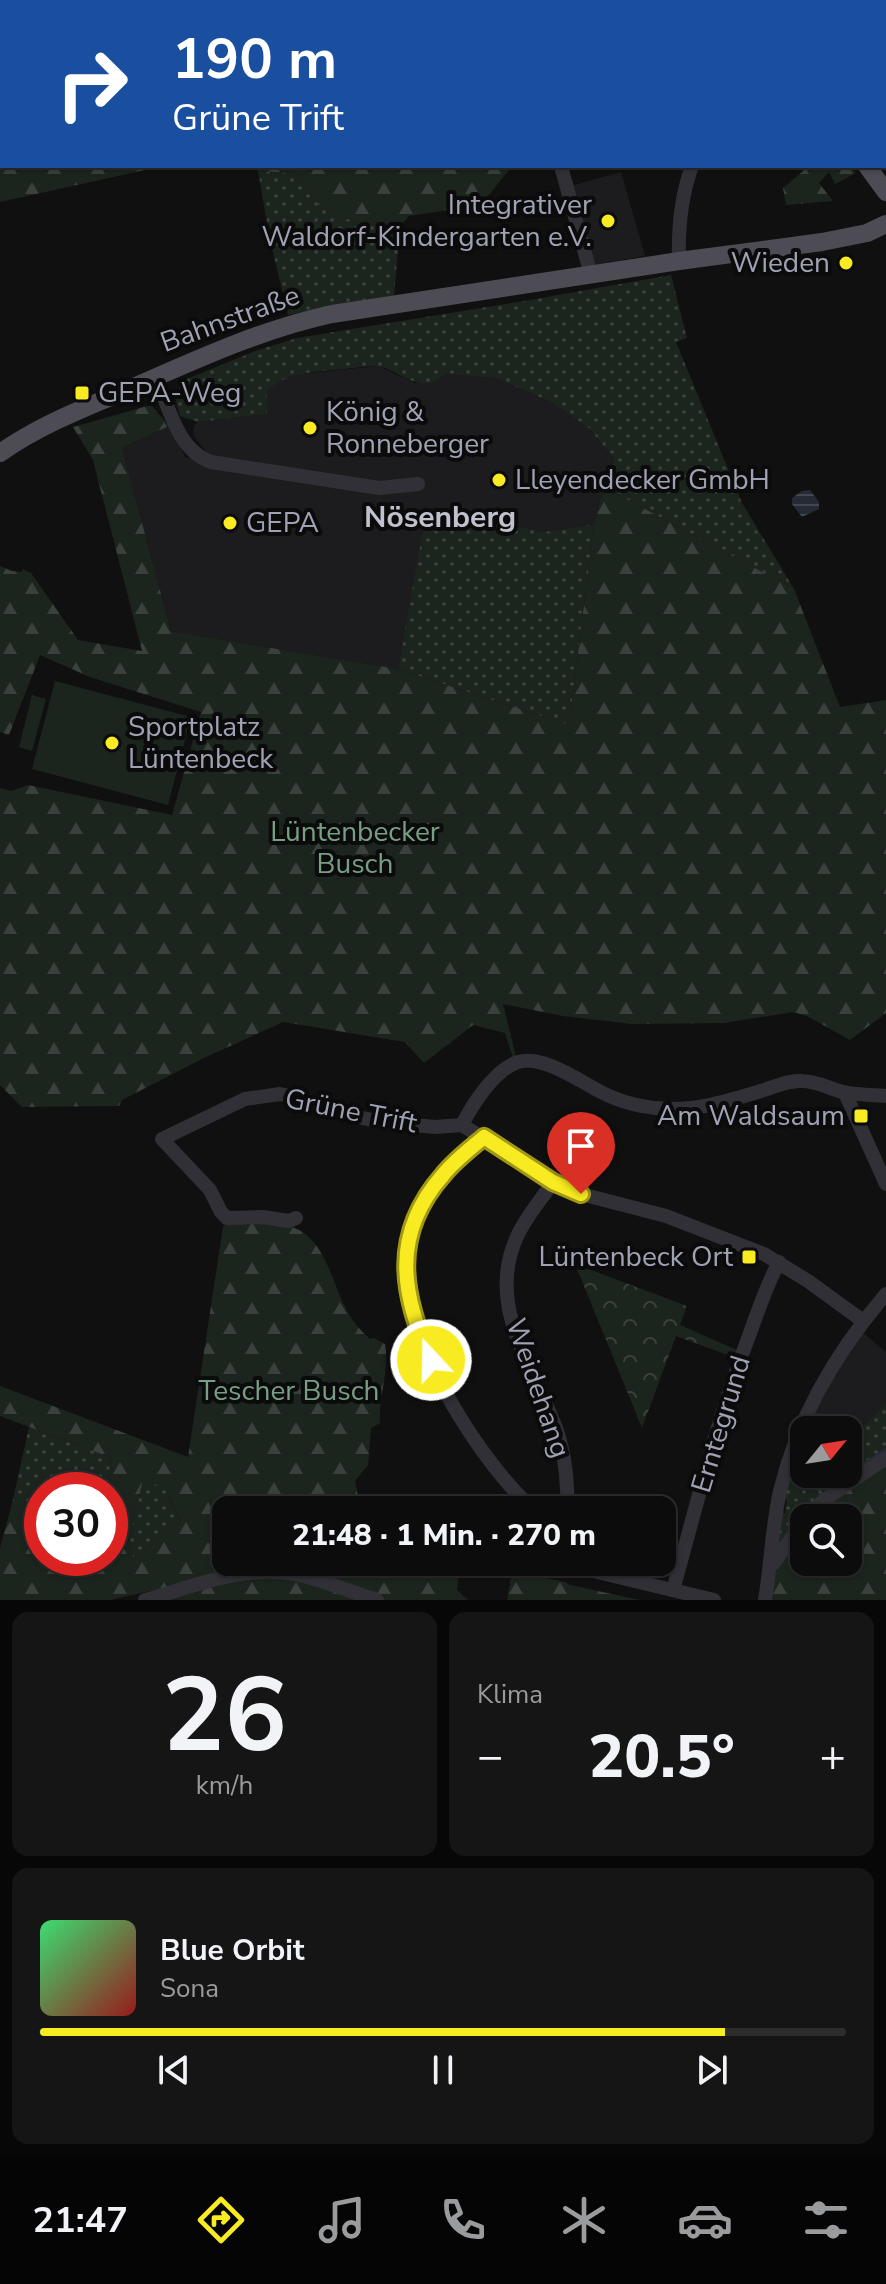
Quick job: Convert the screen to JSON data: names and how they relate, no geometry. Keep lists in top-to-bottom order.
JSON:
{
  "streets": {
    "main road": ["Bahnstraße"],
    "street": ["Grüne Trift", "Weidehang", "Erntegrund"]
  },
  "crossings": [
    ["Grüne Trift", "Weidehang"],
    ["Grüne Trift", "Erntegrund"]
  ],
  "districts": ["Nösenberg"],
  "parks": ["Lüntenbecker Busch", "Tescher Busch"],
  "places": {
    "other": [
      "Integrativer Waldorf-Kindergarten e.V.",
      "Wieden",
      "König & Ronneberger",
      "Lleyendecker GmbH",
      "GEPA",
      "Sportplatz Lüntenbeck"
    ],
    "transit": ["GEPA-Weg", "Am Waldsaum", "Lüntenbeck Ort"]
  },
  "north": "top right",
  "page": {
    "turn": ["190 m", "Grüne Trift"],
    "limit": "30",
    "trip": "21:48 · 1 Min. · 270 m",
    "tile": [
      ["26", "km/h"],
      "Klima"
    ],
    "heat": ["−", "20.5°", "+"],
    "song": ["Blue Orbit", "Sona"],
    "tabs": "21:47"
  }
}
